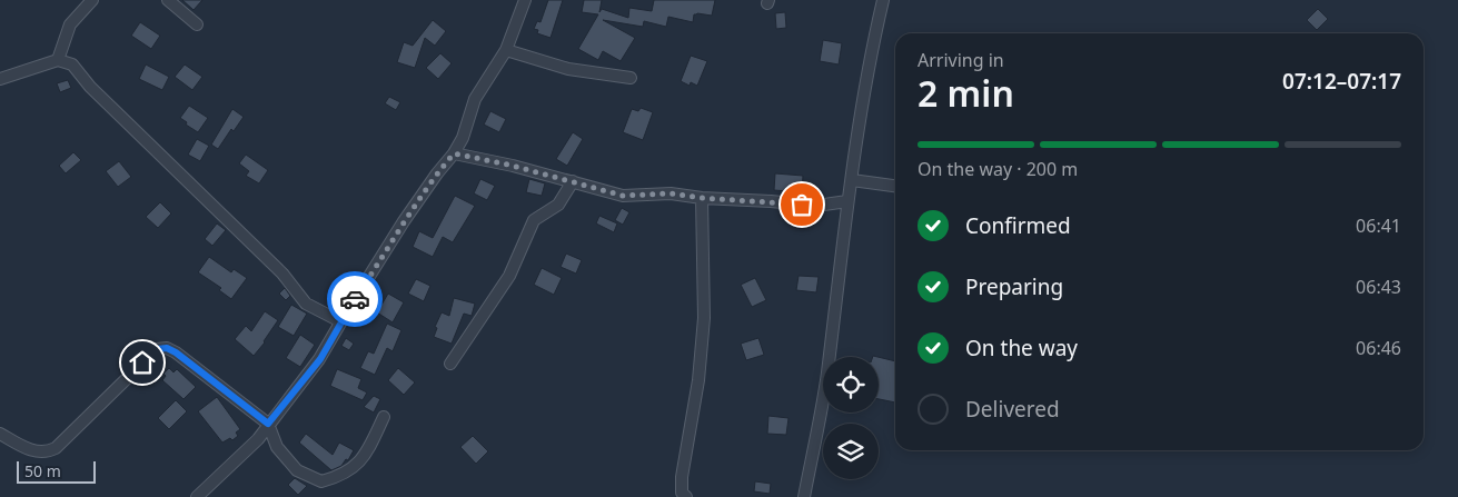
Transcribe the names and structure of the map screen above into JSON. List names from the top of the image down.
{
  "scale_bar": "50 m",
  "page": {
    "heading": ["2 min", "Arriving in", "07:12–07:17"],
    "bar": "On the way · 200 m",
    "list": [
      ["Confirmed", "06:41"],
      ["Preparing", "06:43"],
      ["On the way", "06:46"],
      "Delivered"
    ],
    "scale": "50 m"
  }
}
